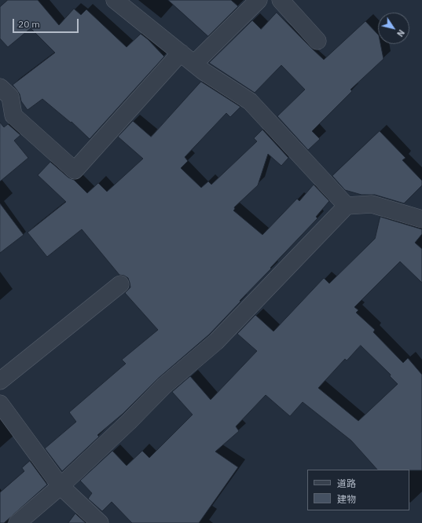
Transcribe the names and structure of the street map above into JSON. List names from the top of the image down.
{
  "legend": ["道路", "建物"],
  "scale_bar": "20 m",
  "north": "bottom right"
}
